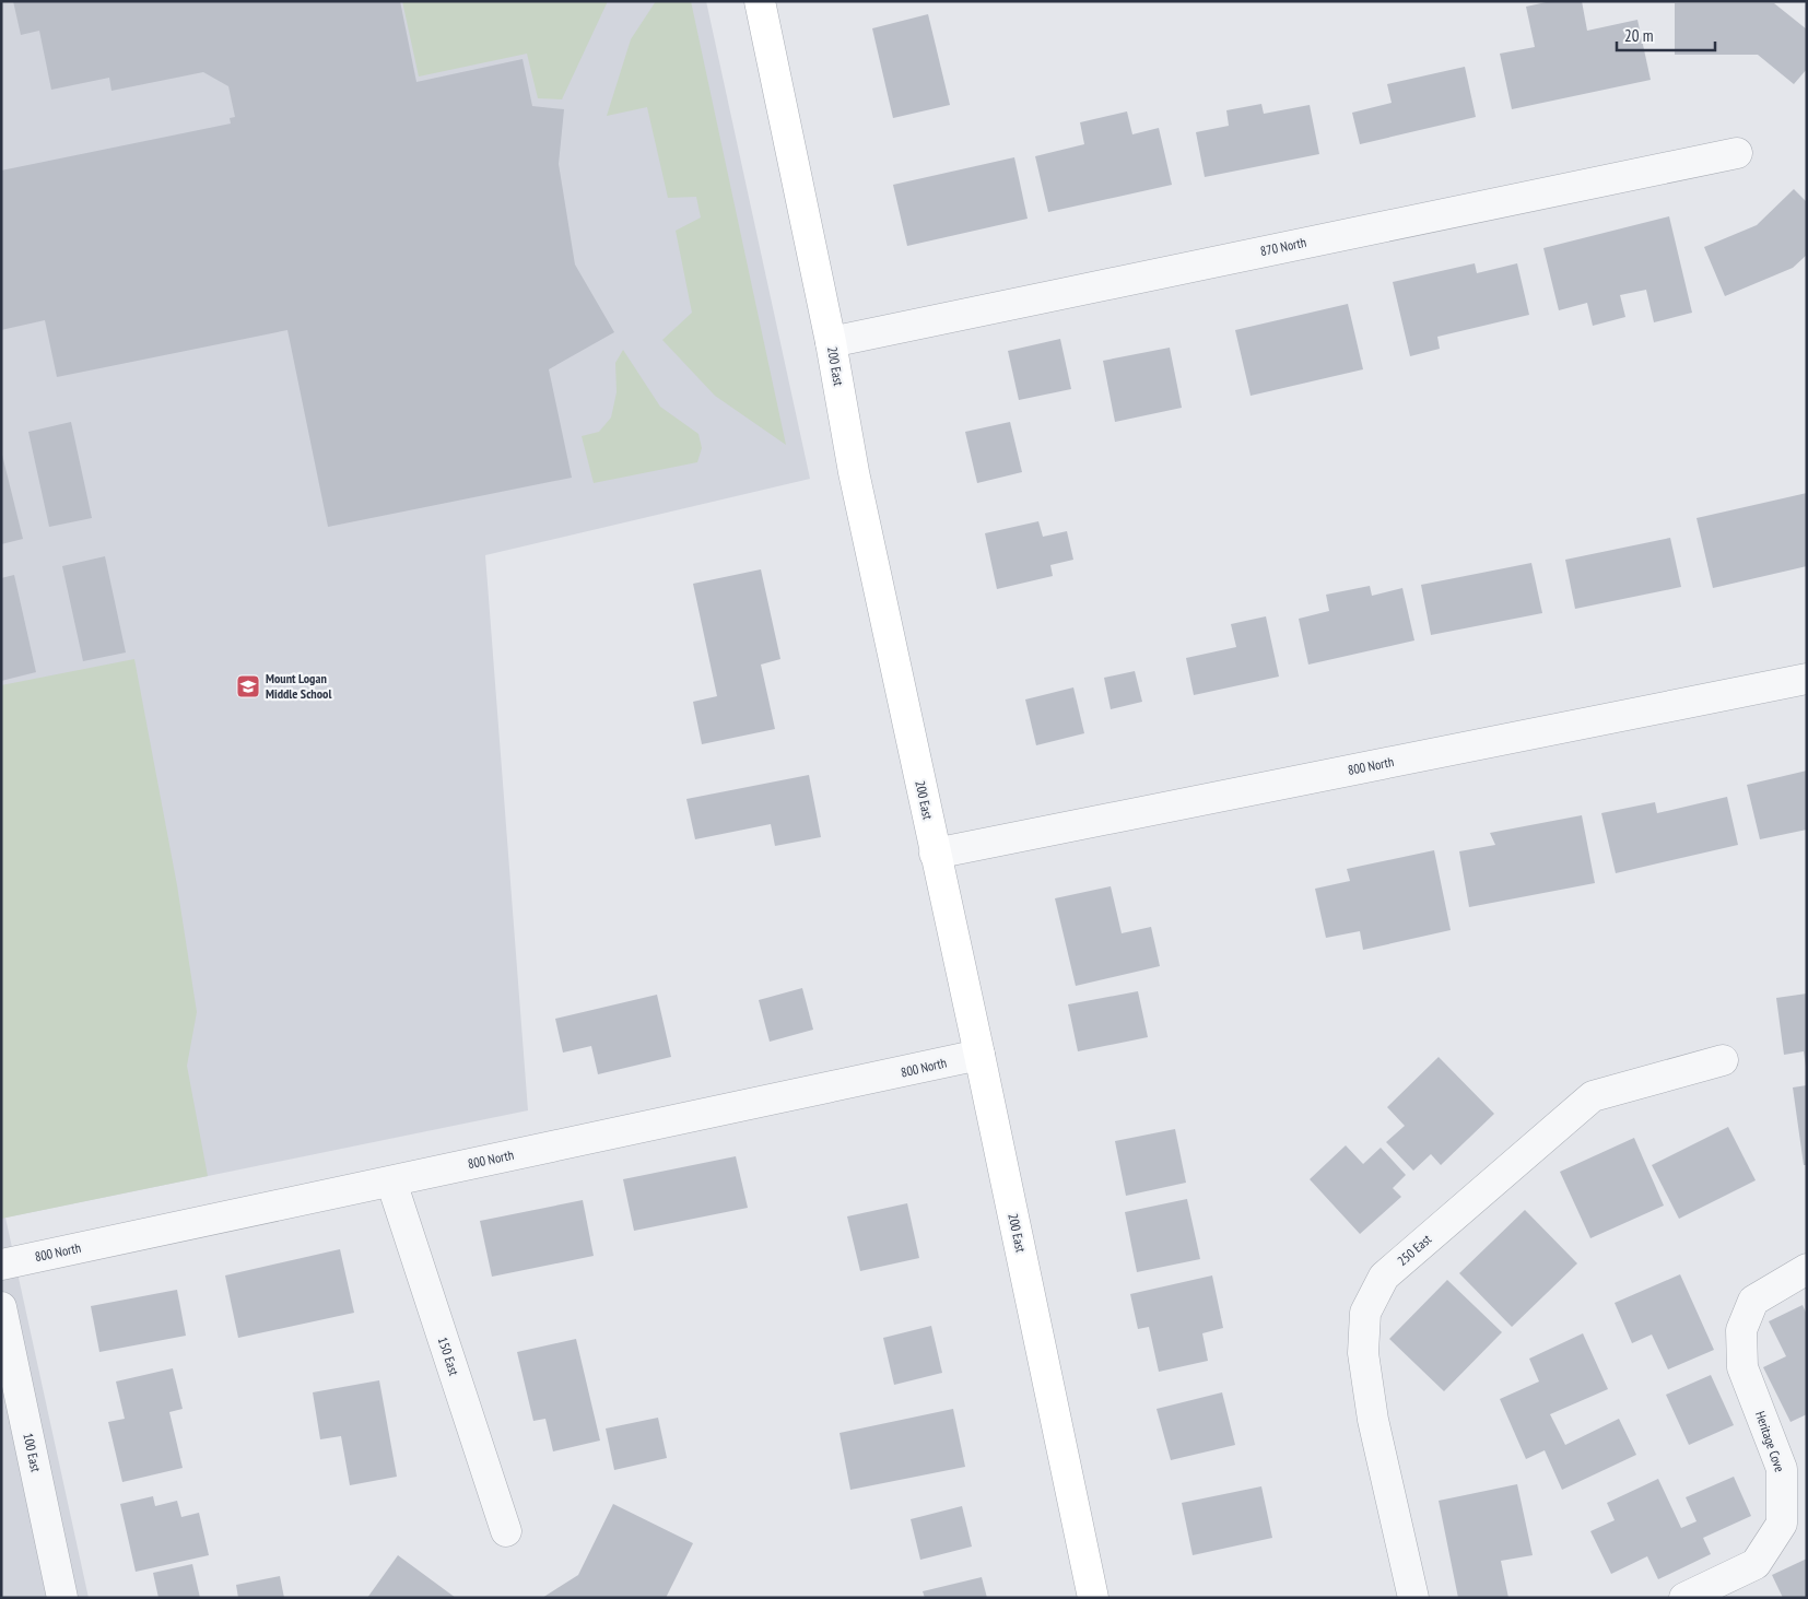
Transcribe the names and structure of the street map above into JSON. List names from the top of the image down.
{
  "streets": {
    "main road": ["200 East"],
    "street": [
      "870 North",
      "800 North",
      "250 East",
      "150 East",
      "Heritage Cove",
      "100 East"
    ]
  },
  "crossings": [
    ["870 North", "200 East"],
    ["200 East", "800 North"],
    ["800 North", "150 East"]
  ],
  "places": {
    "school or university": ["Mount Logan Middle School"]
  },
  "scale_bar": "20 m"
}
